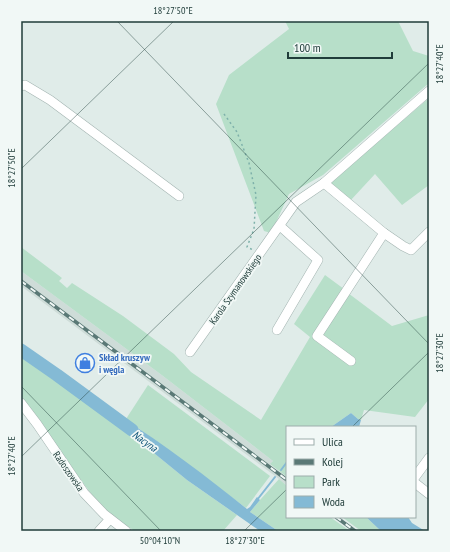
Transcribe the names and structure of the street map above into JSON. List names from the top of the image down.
{
  "streets": {
    "street": ["Karola Szymanowskiego", "Radoszowska"]
  },
  "water": ["Nacyna"],
  "places": {
    "shop": ["Skład kruszyw i węgla"]
  },
  "legend": [
    "Ulica",
    "Kolej",
    "Park",
    "Woda"
  ],
  "scale_bar": "100 m",
  "coordinates": [
    "18°27'50\"E",
    "18°27'40\"E",
    "18°27'30\"E",
    "50°04'10\"N"
  ]
}
